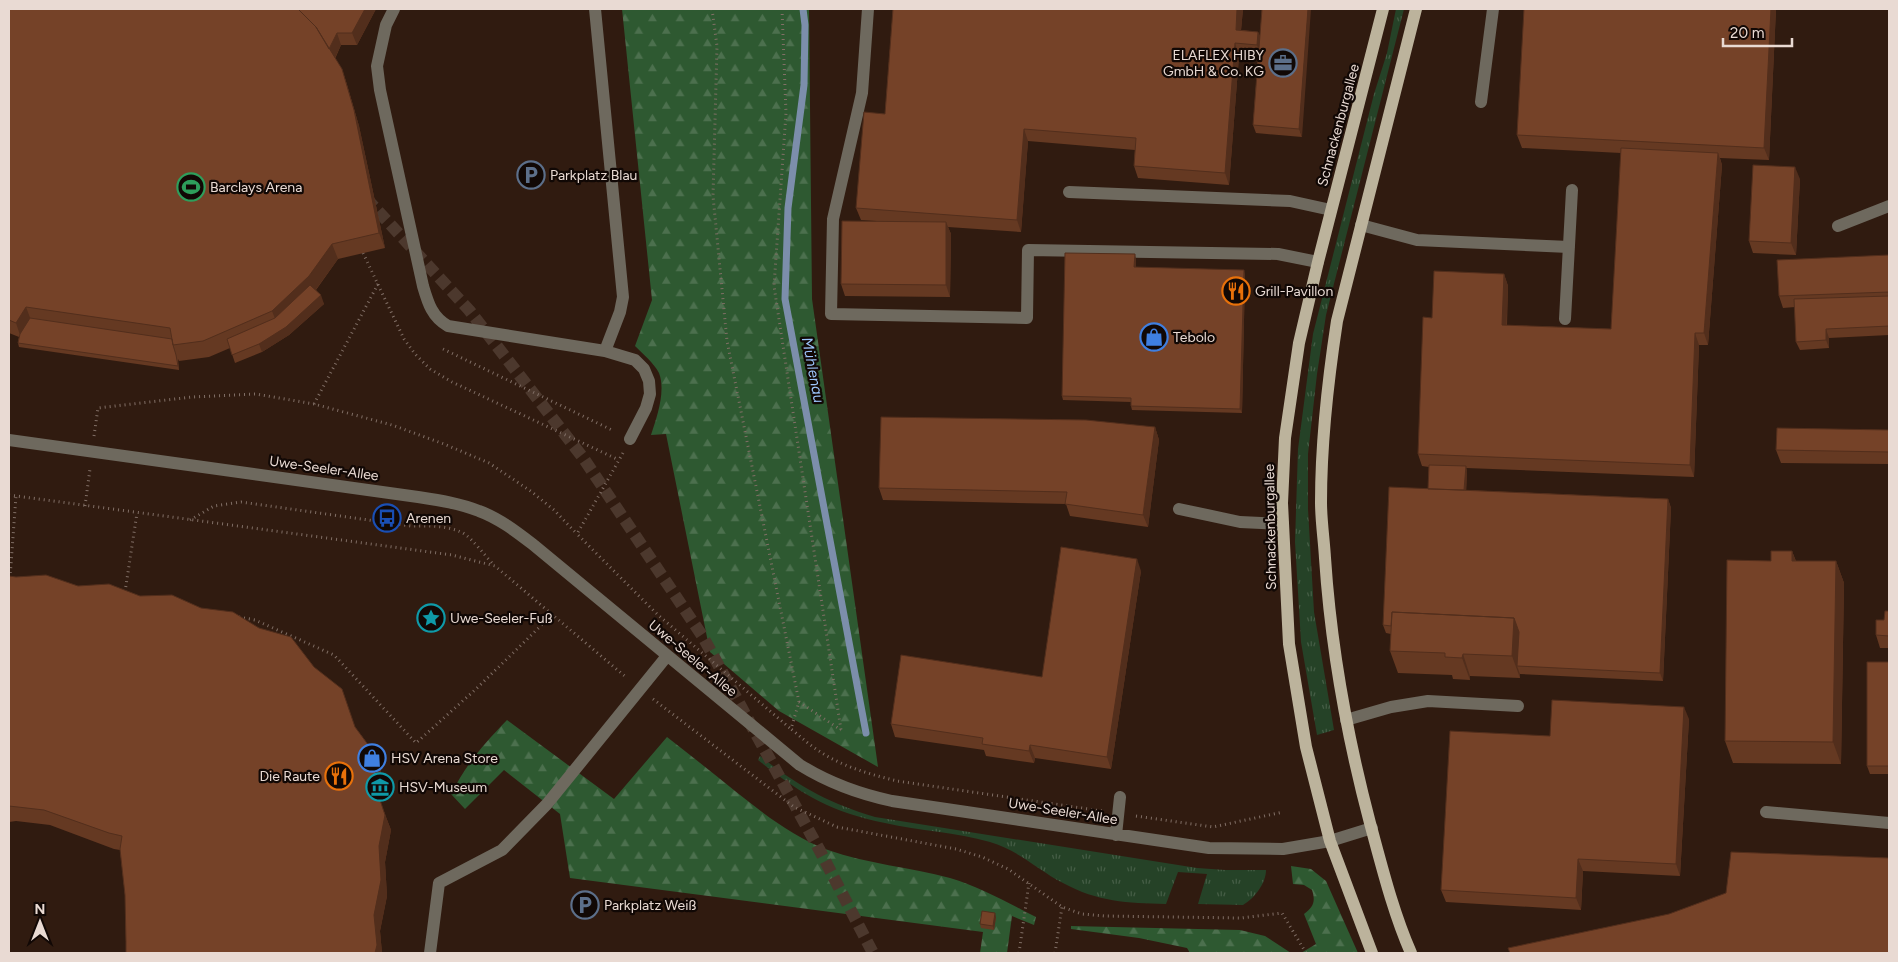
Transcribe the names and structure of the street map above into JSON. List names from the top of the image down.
{
  "streets": {
    "main road": ["Schnackenburgallee"],
    "street": ["Uwe-Seeler-Allee"]
  },
  "crossings": [
    ["Schnackenburgallee", "Uwe-Seeler-Allee"]
  ],
  "water": ["Mühlenau"],
  "places": {
    "office": ["ELAFLEX HIBY GmbH & Co. KG"],
    "parking": ["Parkplatz Blau", "Parkplatz Weiß"],
    "sports": ["Barclays Arena"],
    "restaurant": ["Grill-Pavillon", "Die Raute"],
    "shop": ["Tebolo", "HSV Arena Store"],
    "bus stop": ["Arenen"],
    "place": ["Uwe-Seeler-Fuß"],
    "museum": ["HSV-Museum"]
  },
  "scale_bar": "20 m",
  "north": "top"
}
